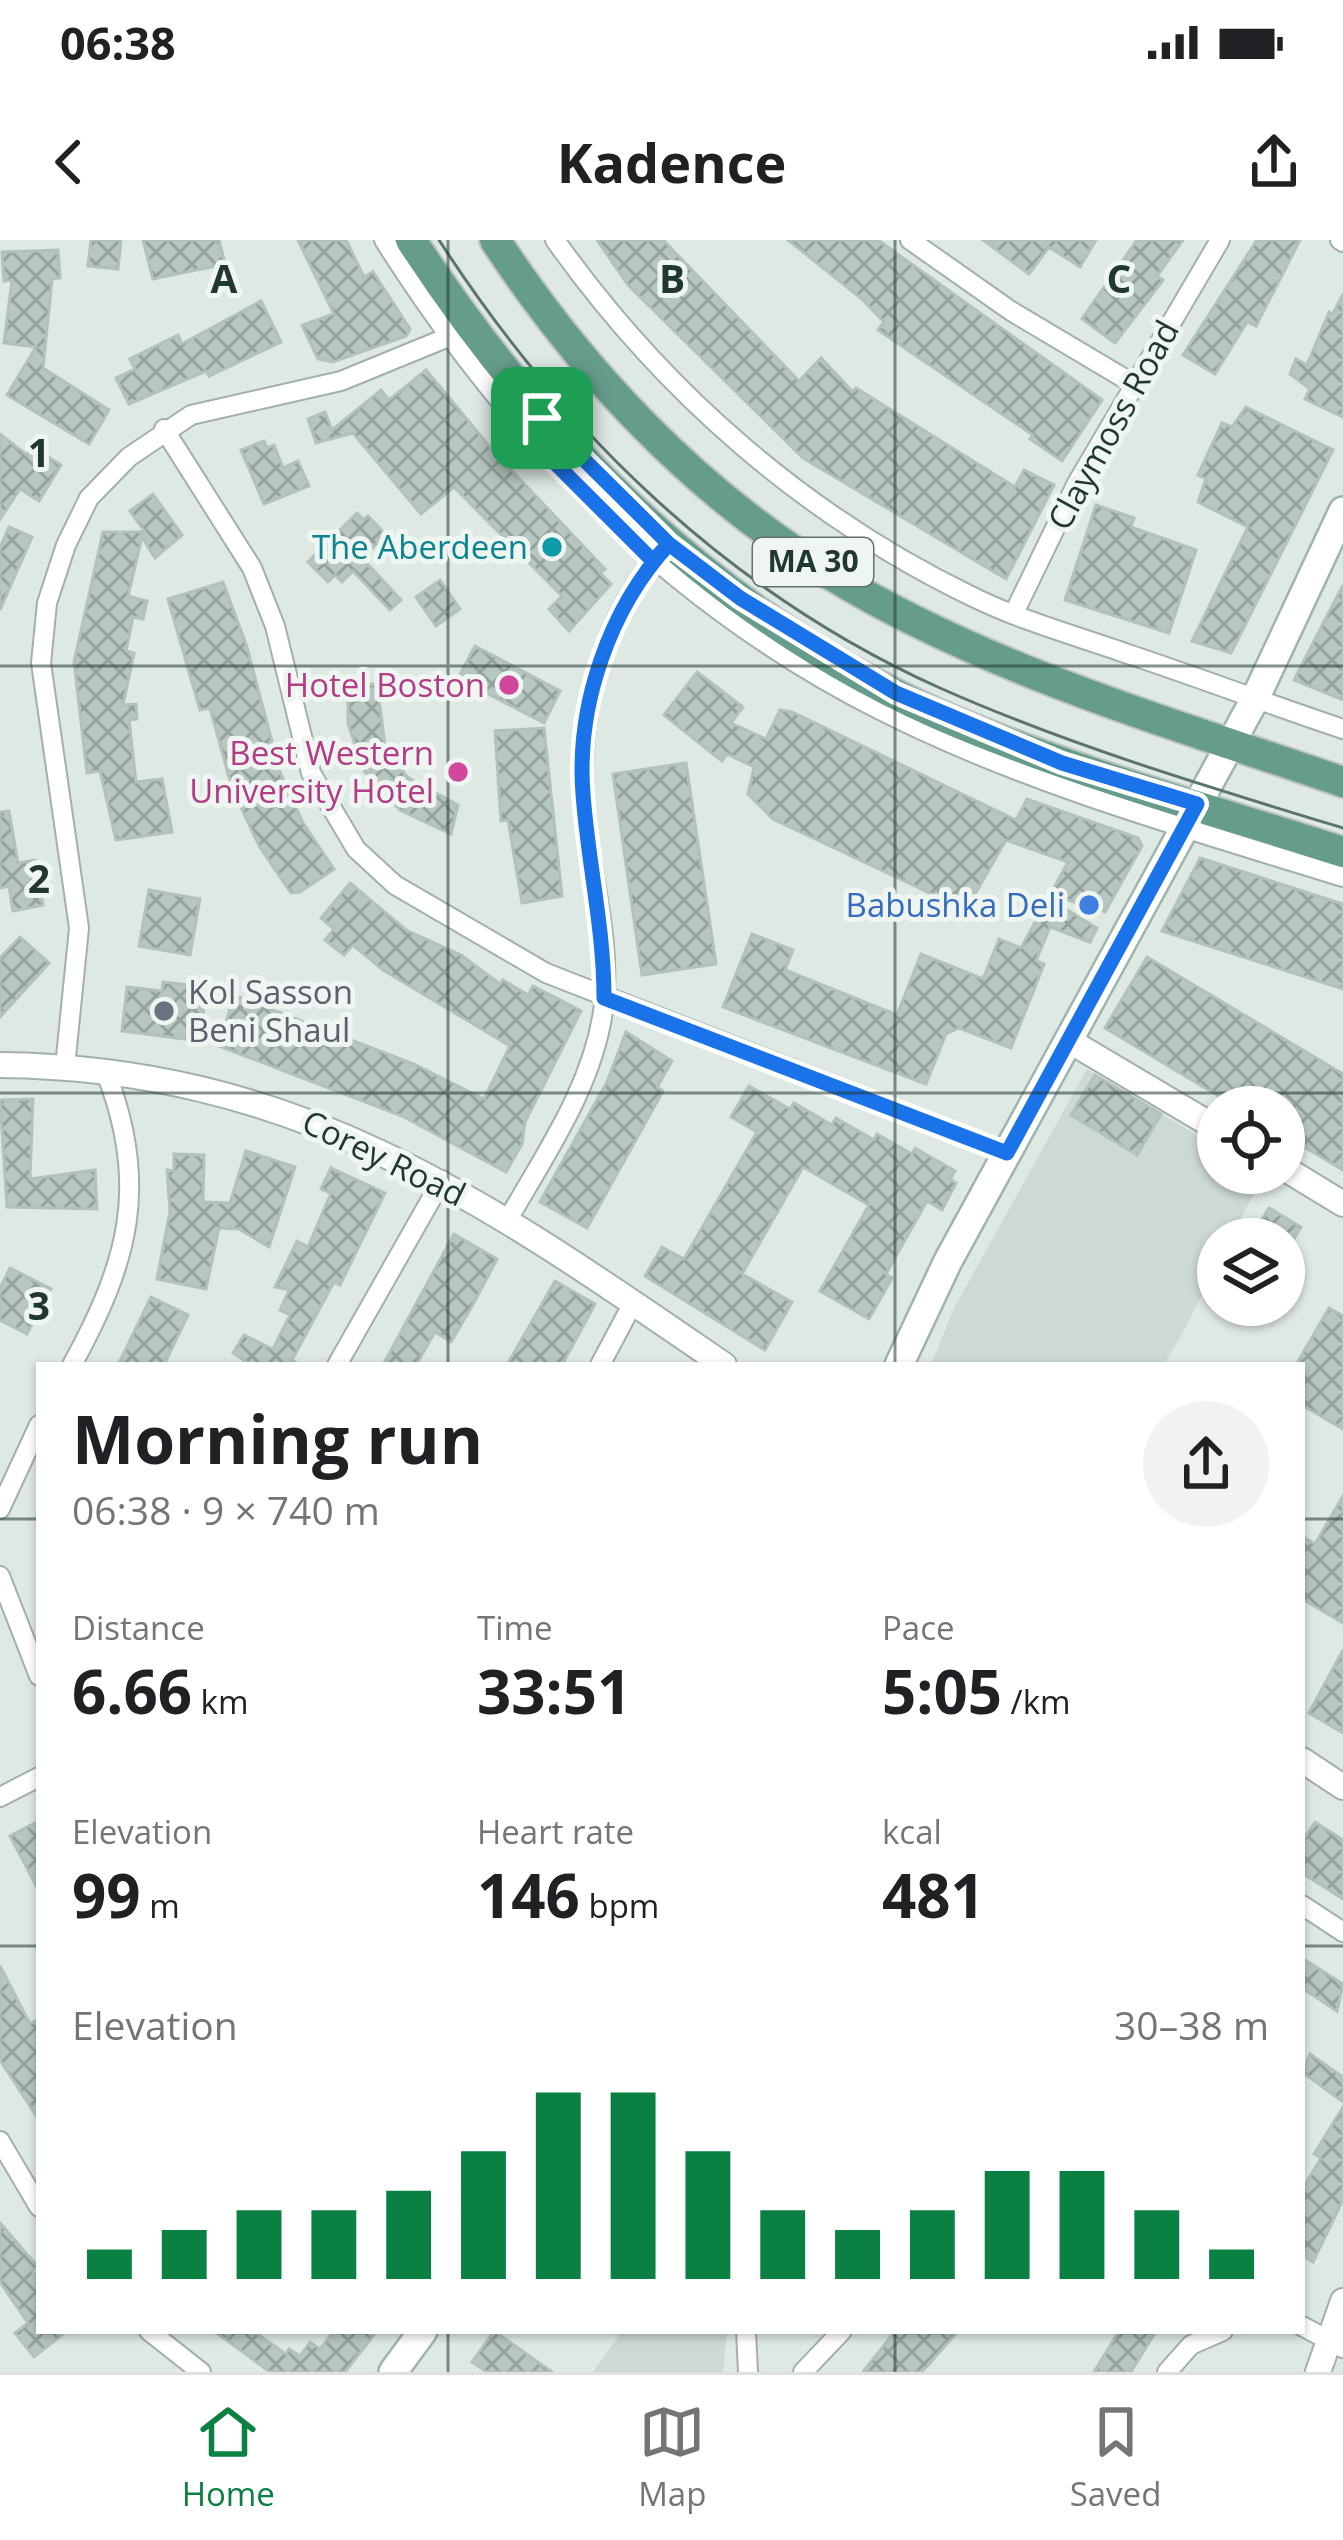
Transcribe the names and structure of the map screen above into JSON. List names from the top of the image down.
{
  "streets": {
    "main road": ["MA 30"],
    "street": ["Claymoss Road", "Corey Road"]
  },
  "places": [
    "The Aberdeen",
    "Hotel Boston",
    "Best Western University Hotel",
    "Babushka Deli",
    "Kol Sasson Beni Shaul"
  ],
  "page": {
    "status": "06:38",
    "header": "Kadence",
    "heading": ["Morning run", "06:38 · 9 × 740 m"],
    "stats": [
      ["Distance", "6.66 km"],
      ["Time", "33:51"],
      ["Pace", "5:05 /km"],
      ["Elevation", "99 m"],
      ["Heart rate", "146 bpm"],
      ["kcal", "481"]
    ],
    "chart": ["Elevation", "30–38 m"],
    "tabs": ["Home", "Map", "Saved"]
  },
  "grid": {
    "columns": ["A", "B", "C"],
    "rows": ["1", "2", "3"]
  }
}
